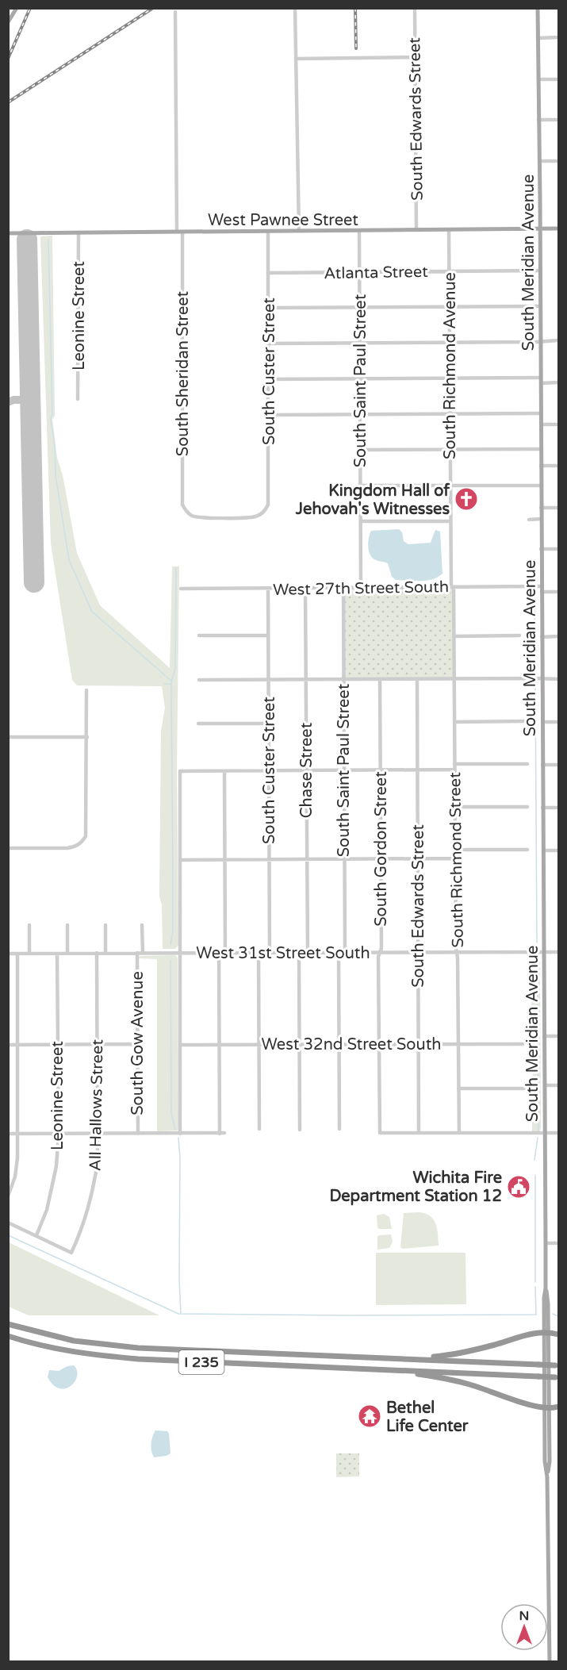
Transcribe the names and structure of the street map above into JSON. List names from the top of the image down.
{
  "streets": {
    "highway": ["I 235"],
    "main road": ["West Pawnee Street", "South Meridian Avenue"],
    "street": [
      "South Edwards Street",
      "Atlanta Street",
      "Leonine Street",
      "South Richmond Avenue",
      "South Custer Street",
      "South Sheridan Street",
      "South Saint Paul Street",
      "West 27th Street South",
      "Chase Street",
      "South Gordon Street",
      "South Richmond Street",
      "West 31st Street South",
      "South Gow Avenue",
      "West 32nd Street South",
      "All Hallows Street"
    ]
  },
  "crossings": [
    ["South Edwards Street", "West Pawnee Street"],
    ["South Edwards Street", "South Gordon Street"],
    ["South Edwards Street", "West 31st Street South"],
    ["South Edwards Street", "West 32nd Street South"],
    ["West Pawnee Street", "South Meridian Avenue"],
    ["West Pawnee Street", "Leonine Street"],
    ["West Pawnee Street", "South Richmond Avenue"],
    ["West Pawnee Street", "South Custer Street"],
    ["West Pawnee Street", "South Sheridan Street"],
    ["West Pawnee Street", "South Saint Paul Street"],
    ["South Meridian Avenue", "Atlanta Street"],
    ["South Meridian Avenue", "West 27th Street South"],
    ["South Meridian Avenue", "West 31st Street South"],
    ["Atlanta Street", "South Richmond Avenue"],
    ["Atlanta Street", "South Custer Street"],
    ["Atlanta Street", "South Saint Paul Street"],
    ["Leonine Street", "West 31st Street South"],
    ["Leonine Street", "All Hallows Street"],
    ["South Richmond Avenue", "West 27th Street South"],
    ["South Richmond Avenue", "South Richmond Street"],
    ["South Custer Street", "South Sheridan Street"],
    ["South Custer Street", "West 27th Street South"],
    ["South Custer Street", "West 31st Street South"],
    ["South Saint Paul Street", "West 27th Street South"],
    ["South Saint Paul Street", "West 31st Street South"],
    ["West 27th Street South", "Chase Street"],
    ["West 27th Street South", "South Richmond Street"],
    ["Chase Street", "West 31st Street South"],
    ["South Gordon Street", "West 31st Street South"],
    ["South Gordon Street", "West 32nd Street South"],
    ["South Richmond Street", "West 31st Street South"],
    ["South Richmond Street", "West 32nd Street South"],
    ["West 31st Street South", "South Gow Avenue"],
    ["West 31st Street South", "All Hallows Street"]
  ],
  "places": {
    "church": ["Kingdom Hall of Jehovah's Witnesses"],
    "public building": ["Wichita Fire Department Station 12"],
    "temple": ["Bethel Life Center"]
  },
  "north": "top"
}
